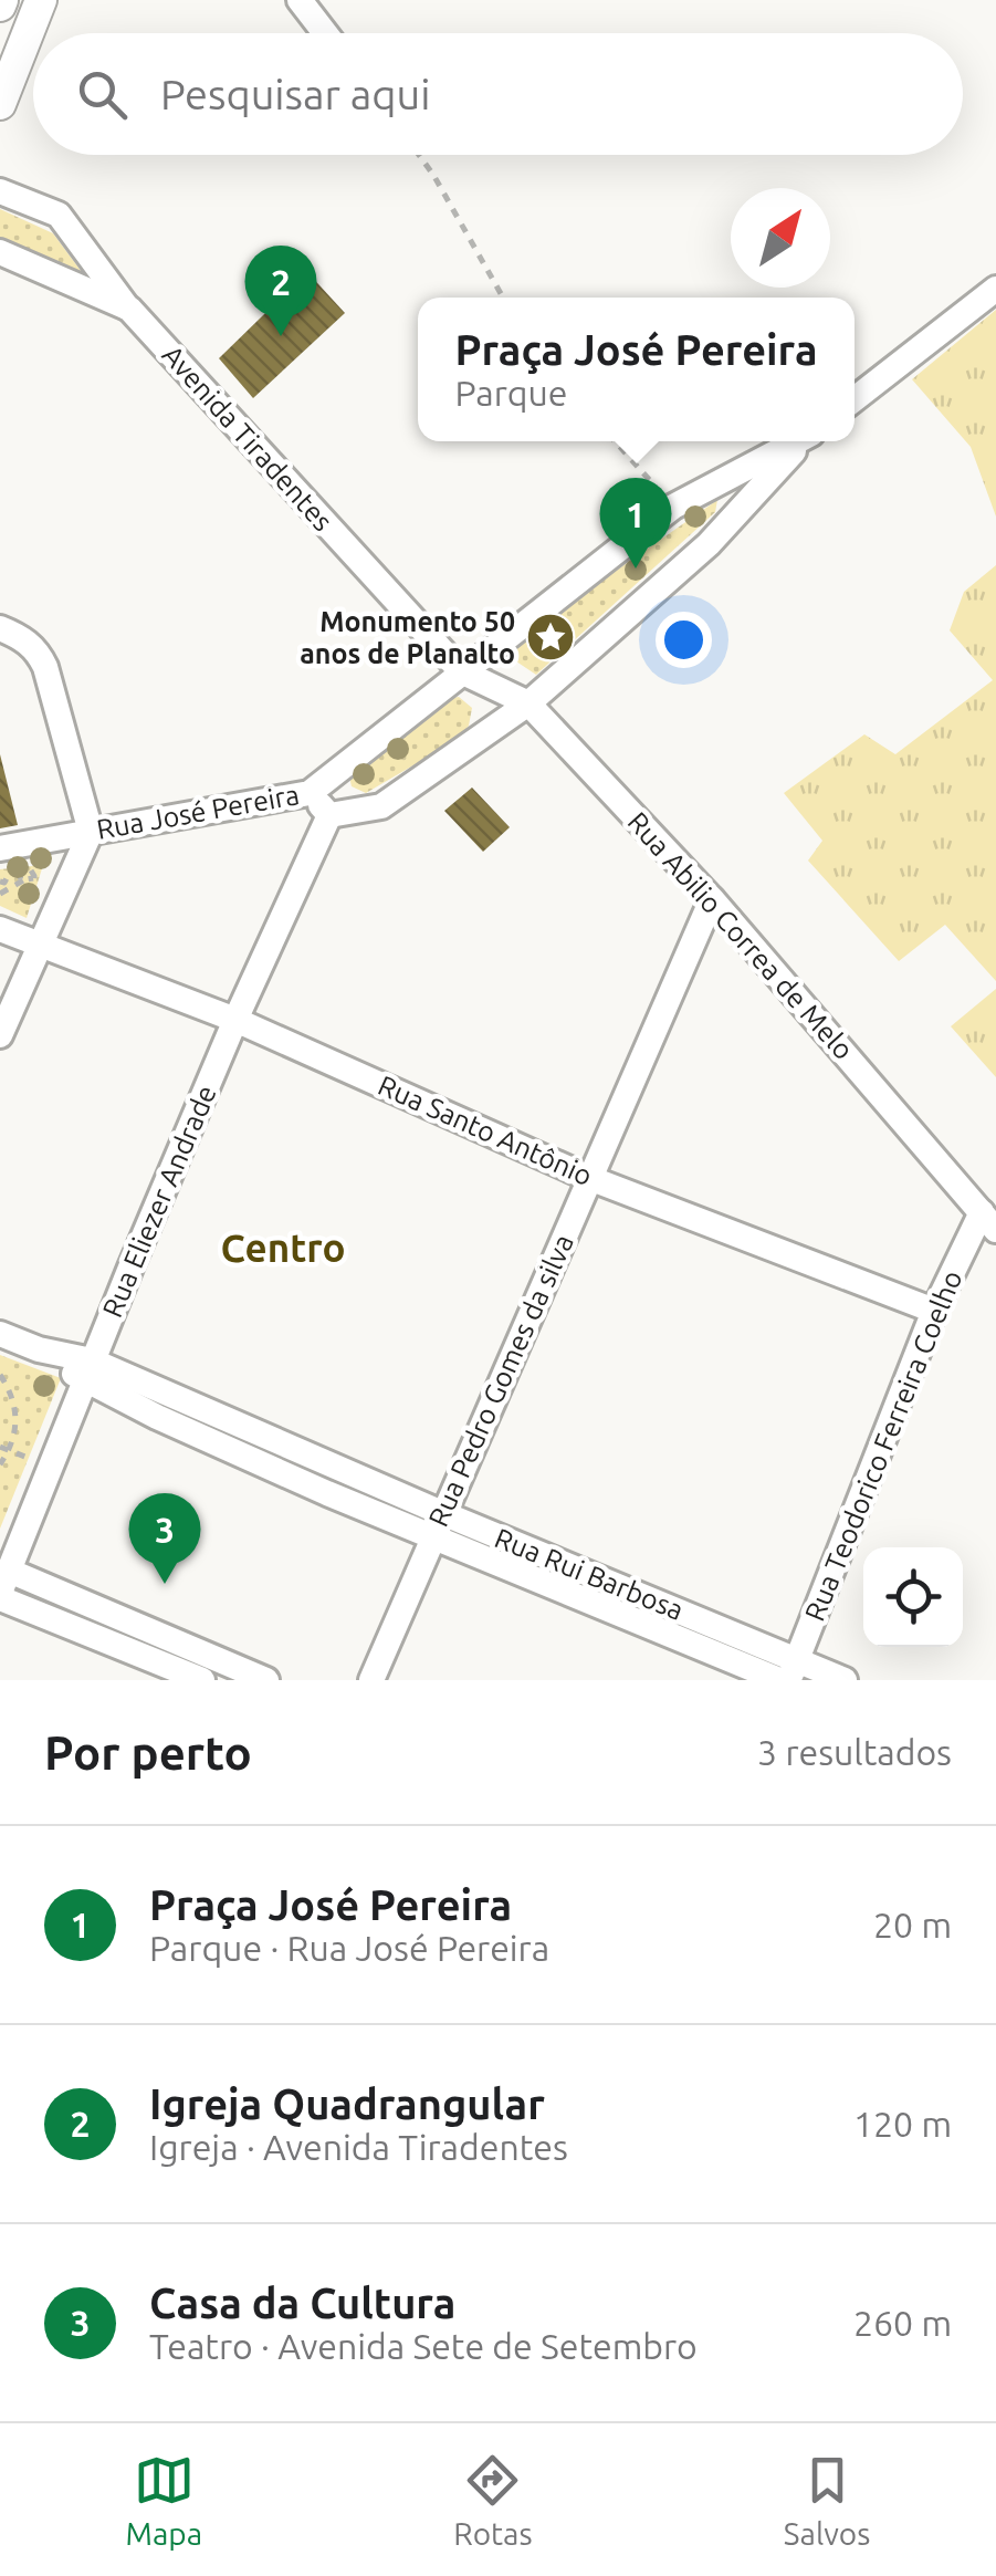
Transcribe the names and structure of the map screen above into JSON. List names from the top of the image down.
{
  "streets": {
    "street": [
      "Avenida Tiradentes",
      "Rua José Pereira",
      "Rua Abilio Correa de Melo",
      "Rua Santo Antônio",
      "Rua Eliezer Andrade",
      "Rua Pedro Gomes da silva",
      "Rua Teodorico Ferreira Coelho",
      "Rua Rui Barbosa"
    ]
  },
  "crossings": [
    ["Avenida Tiradentes", "Rua José Pereira"],
    ["Avenida Tiradentes", "Rua Abilio Correa de Melo"],
    ["Rua José Pereira", "Rua Abilio Correa de Melo"],
    ["Rua Abilio Correa de Melo", "Rua Pedro Gomes da silva"],
    ["Rua Abilio Correa de Melo", "Rua Teodorico Ferreira Coelho"],
    ["Rua Santo Antônio", "Rua Eliezer Andrade"],
    ["Rua Santo Antônio", "Rua Pedro Gomes da silva"],
    ["Rua Santo Antônio", "Rua Teodorico Ferreira Coelho"],
    ["Rua Eliezer Andrade", "Rua Rui Barbosa"],
    ["Rua Pedro Gomes da silva", "Rua Rui Barbosa"],
    ["Rua Teodorico Ferreira Coelho", "Rua Rui Barbosa"]
  ],
  "districts": ["Centro"],
  "places": {
    "place": ["Monumento 50 anos de Planalto"]
  },
  "north": "top right",
  "page": {
    "search": "Pesquisar aqui",
    "pins": ["2", "1", "3"],
    "popup": ["Praça José Pereira", "Parque"],
    "heading": ["Por perto", "3 resultados"],
    "list": [
      {
        "mark": "1",
        "name": "Praça José Pereira",
        "note": "Parque · Rua José Pereira",
        "value": "20 m"
      },
      {
        "mark": "2",
        "name": "Igreja Quadrangular",
        "note": "Igreja · Avenida Tiradentes",
        "value": "120 m"
      },
      {
        "mark": "3",
        "name": "Casa da Cultura",
        "note": "Teatro · Avenida Sete de Setembro",
        "value": "260 m"
      }
    ],
    "nav": ["Mapa", "Rotas", "Salvos"]
  }
}
